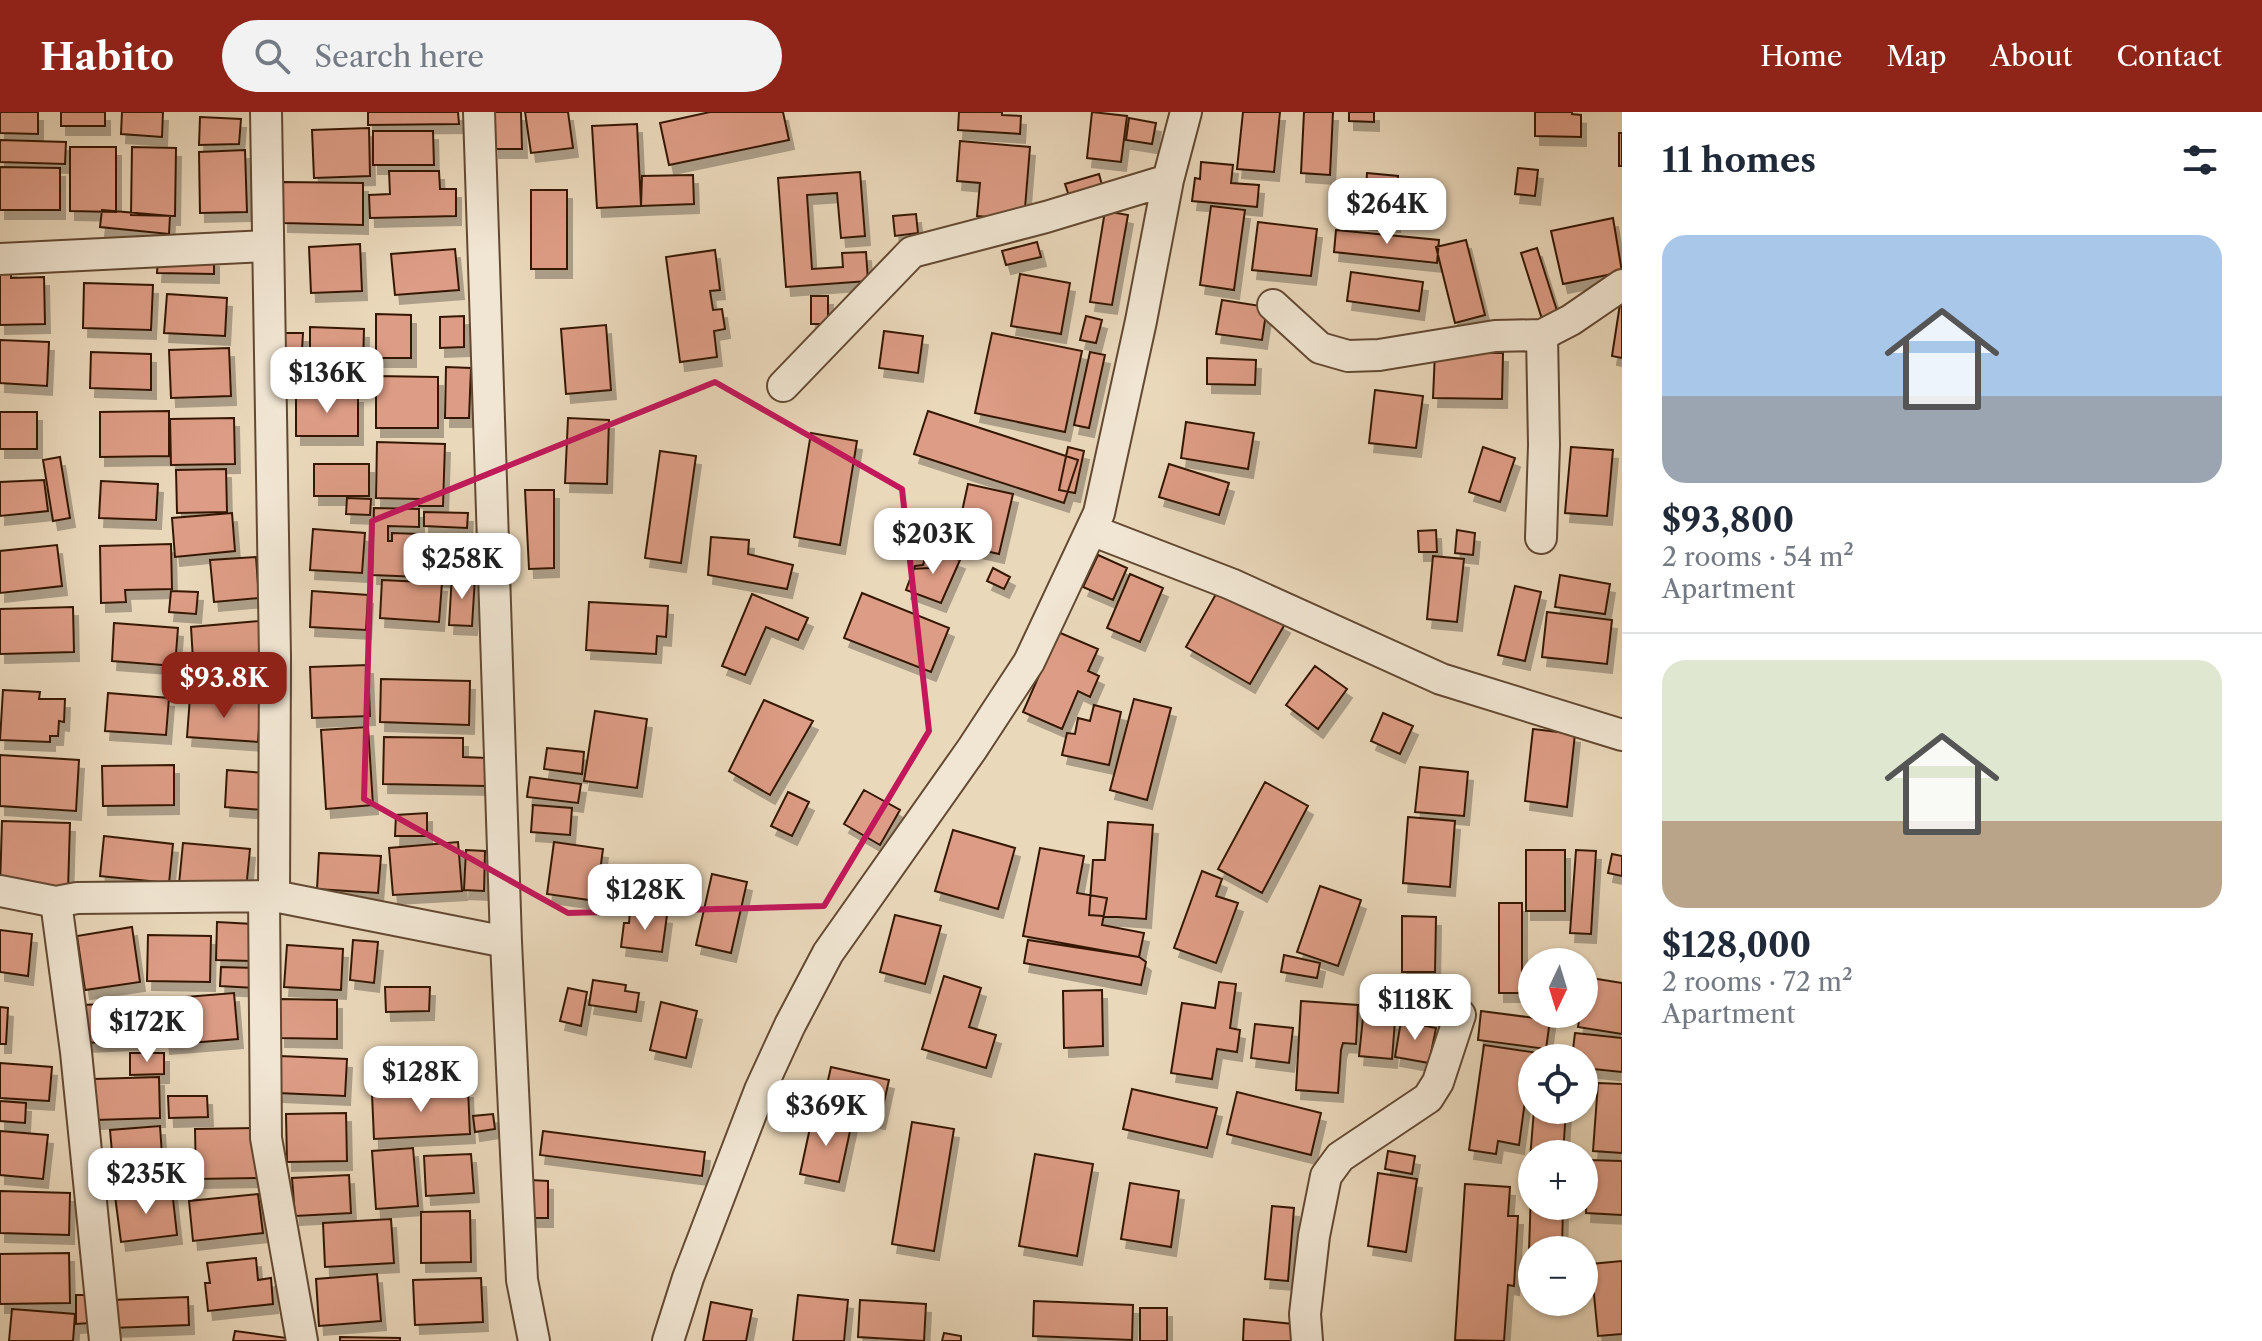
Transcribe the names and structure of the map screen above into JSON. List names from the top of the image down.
{
  "north": "bottom",
  "page": {
    "header": "Habito",
    "search": "Search here",
    "nav": [
      "Home",
      "Map",
      "About",
      "Contact"
    ],
    "heading": "11 homes",
    "price": [
      "$264K",
      "$136K",
      "$203K",
      "$258K",
      "$93.8K",
      "$128K",
      "$118K",
      "$172K",
      "$128K",
      "$369K",
      "$235K"
    ],
    "list": [
      {
        "name": "$93,800",
        "note": "2 rooms · 54 m² · Apartment"
      },
      {
        "name": "$128,000",
        "note": "2 rooms · 72 m² · Apartment"
      }
    ],
    "map_buttons": ["+", "−"]
  }
}
